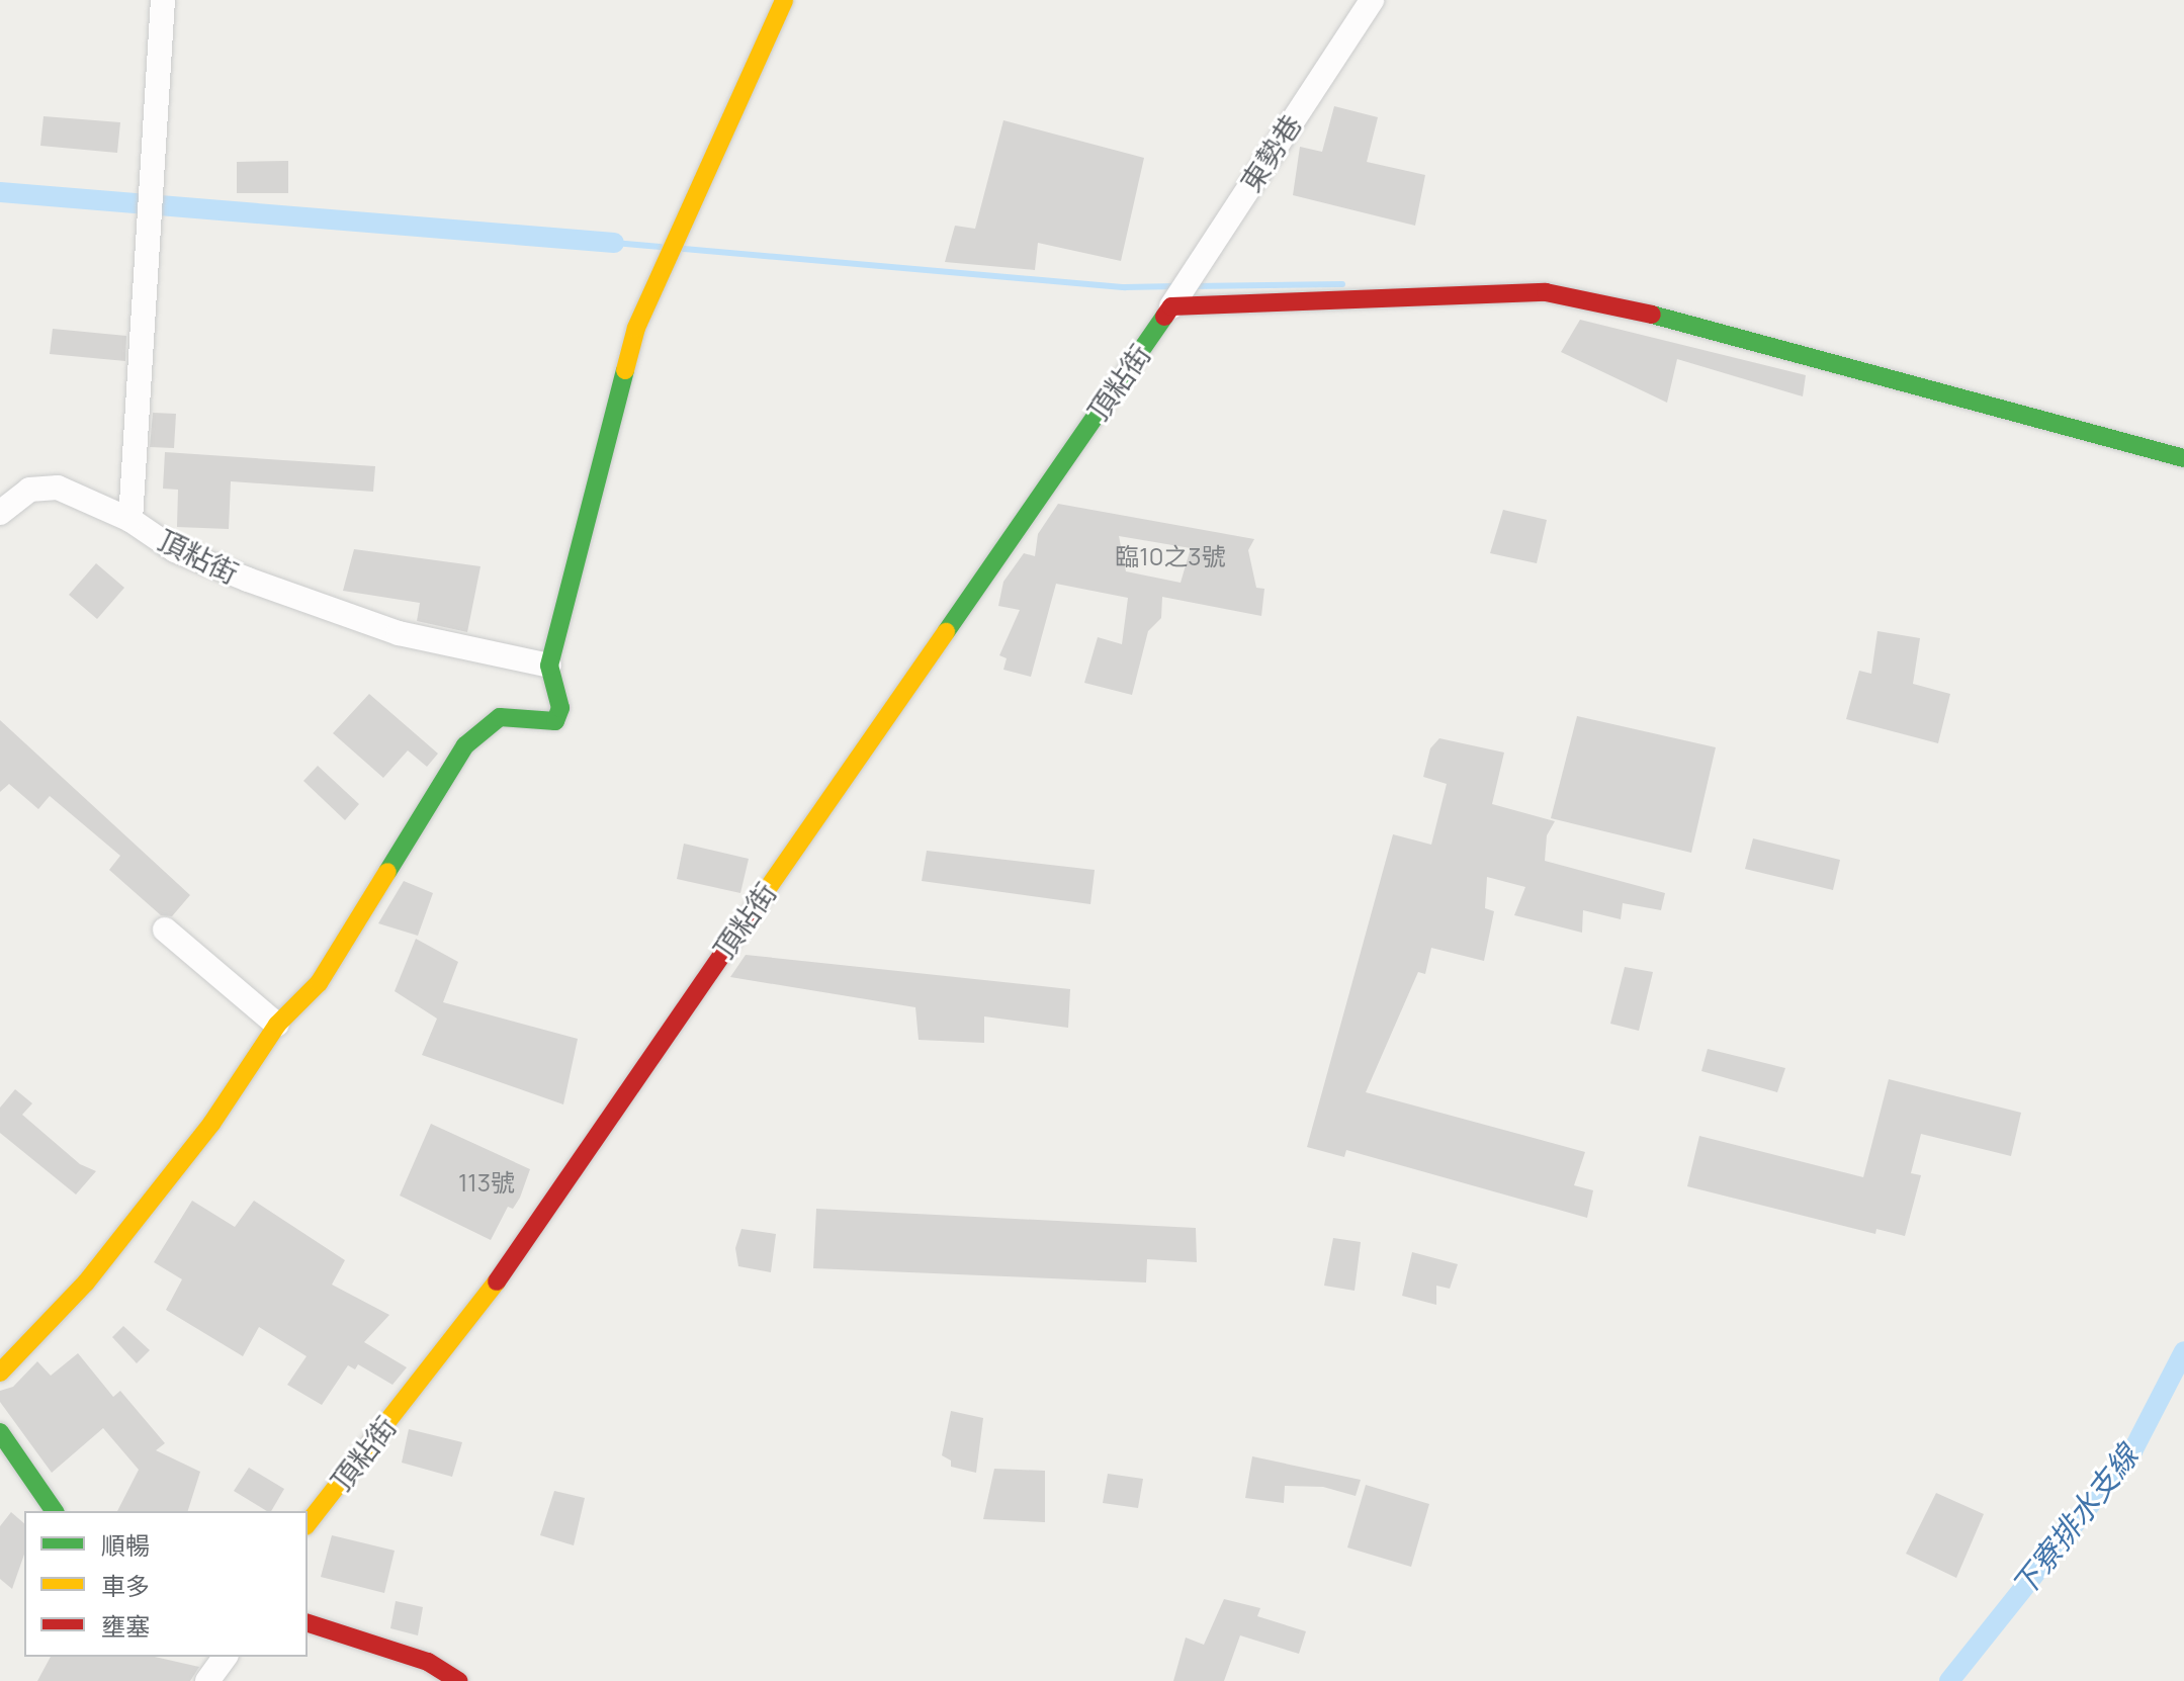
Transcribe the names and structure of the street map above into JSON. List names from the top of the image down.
{
  "streets": {
    "street": ["東勢巷", "頂粘街"]
  },
  "crossings": [
    ["東勢巷", "頂粘街"]
  ],
  "water": ["下寮排水支線"],
  "house_numbers": ["臨10之3號", "113號"],
  "legend": ["順暢", "車多", "壅塞"]
}
